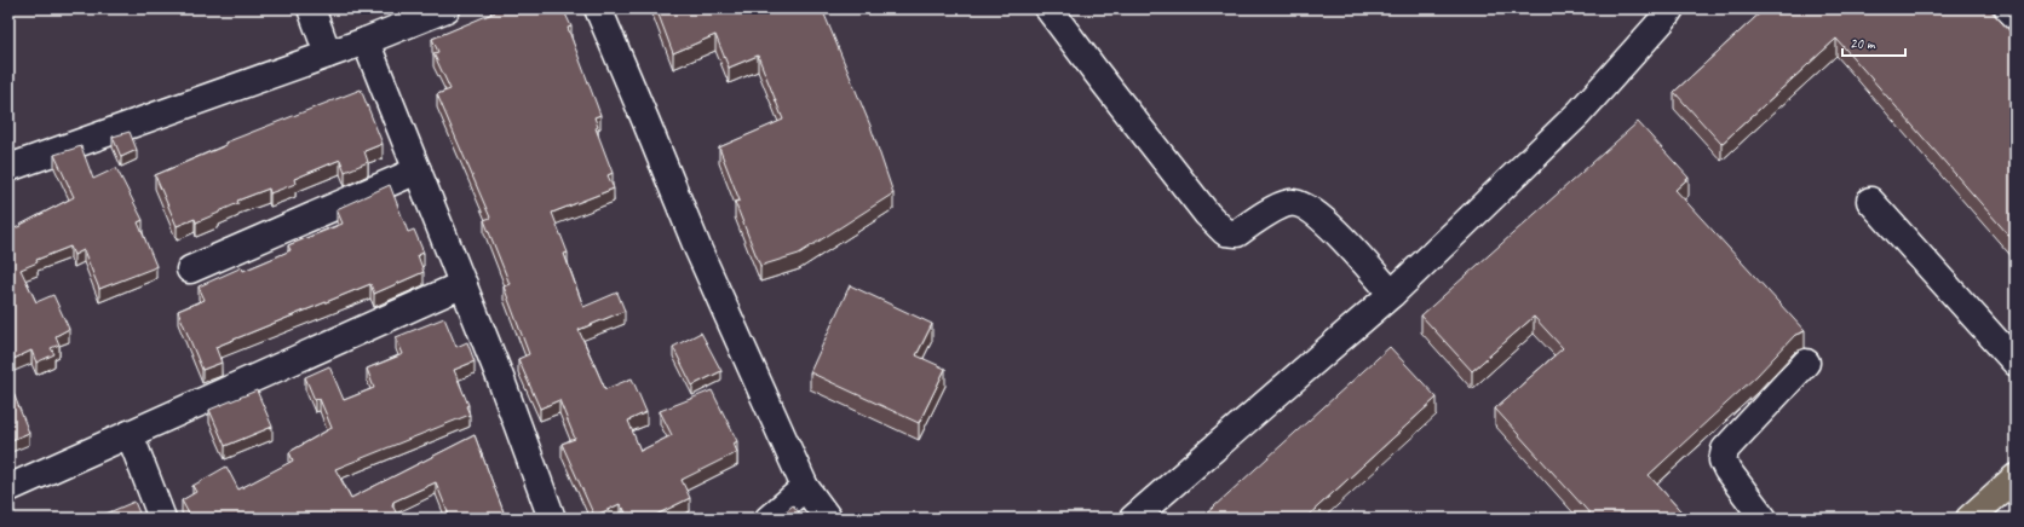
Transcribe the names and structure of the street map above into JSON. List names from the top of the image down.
{
  "scale_bar": "20 m"
}
